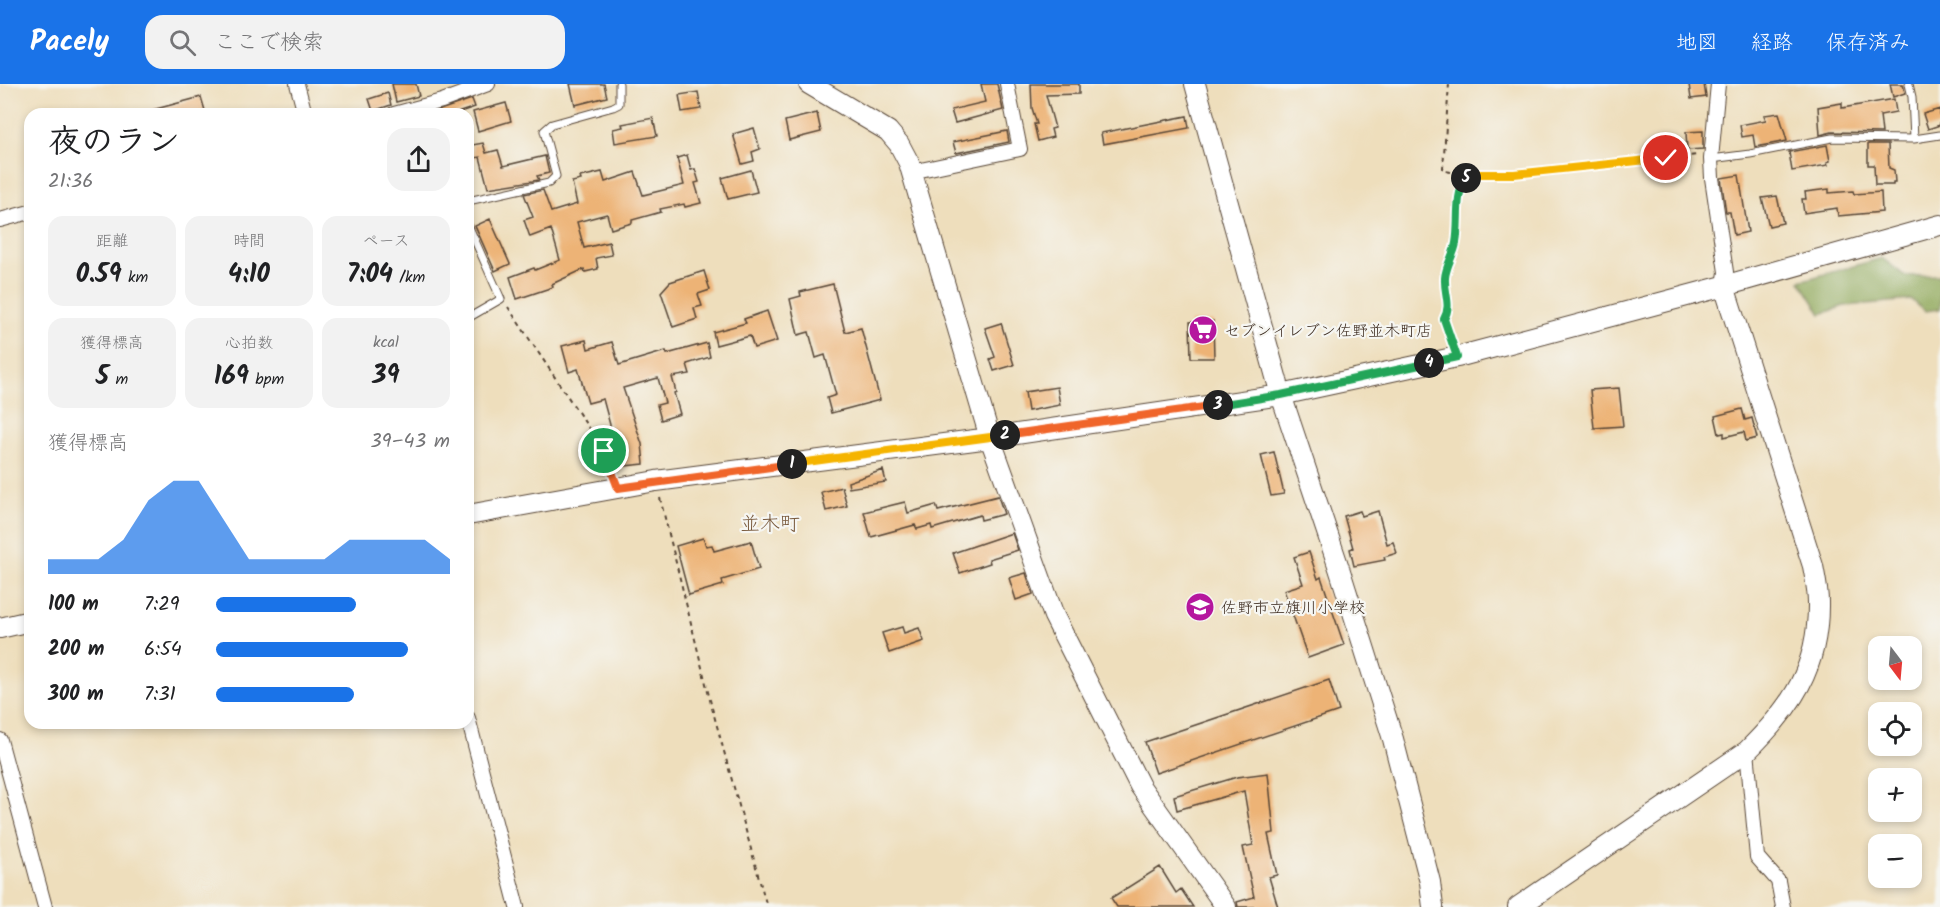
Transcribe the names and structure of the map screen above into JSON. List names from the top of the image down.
{
  "districts": ["並木町"],
  "places": {
    "supermarket": ["セブンイレブン佐野並木町店"],
    "school or university": ["佐野市立旗川小学校"]
  },
  "north": "bottom",
  "page": {
    "header": "Pacely",
    "search": "ここで検索",
    "nav": ["地図", "経路", "保存済み"],
    "heading": ["夜のラン", "21:36"],
    "pins": [
      "5",
      "4",
      "3",
      "2",
      "1"
    ],
    "stats": [
      ["距離", "0.59 km"],
      ["時間", "4:10"],
      ["ペース", "7:04 /km"],
      ["獲得標高", "5 m"],
      ["心拍数", "169 bpm"],
      ["kcal", "39"]
    ],
    "chart": ["獲得標高", "39–43 m"],
    "list": [
      {
        "name": "100 m",
        "note": "7:29"
      },
      {
        "name": "200 m",
        "note": "6:54"
      },
      {
        "name": "300 m",
        "note": "7:31"
      }
    ],
    "map_buttons": ["+", "−"]
  }
}
